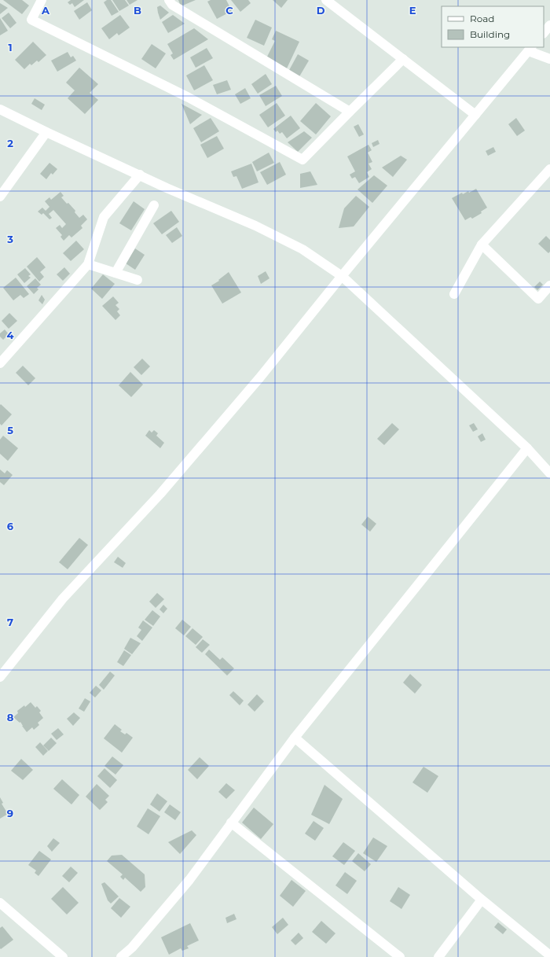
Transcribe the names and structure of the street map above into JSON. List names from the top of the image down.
{
  "legend": ["Road", "Building"],
  "grid": {
    "columns": [
      "A",
      "B",
      "C",
      "D",
      "E"
    ],
    "rows": [
      "1",
      "2",
      "3",
      "4",
      "5",
      "6",
      "7",
      "8",
      "9"
    ]
  }
}
